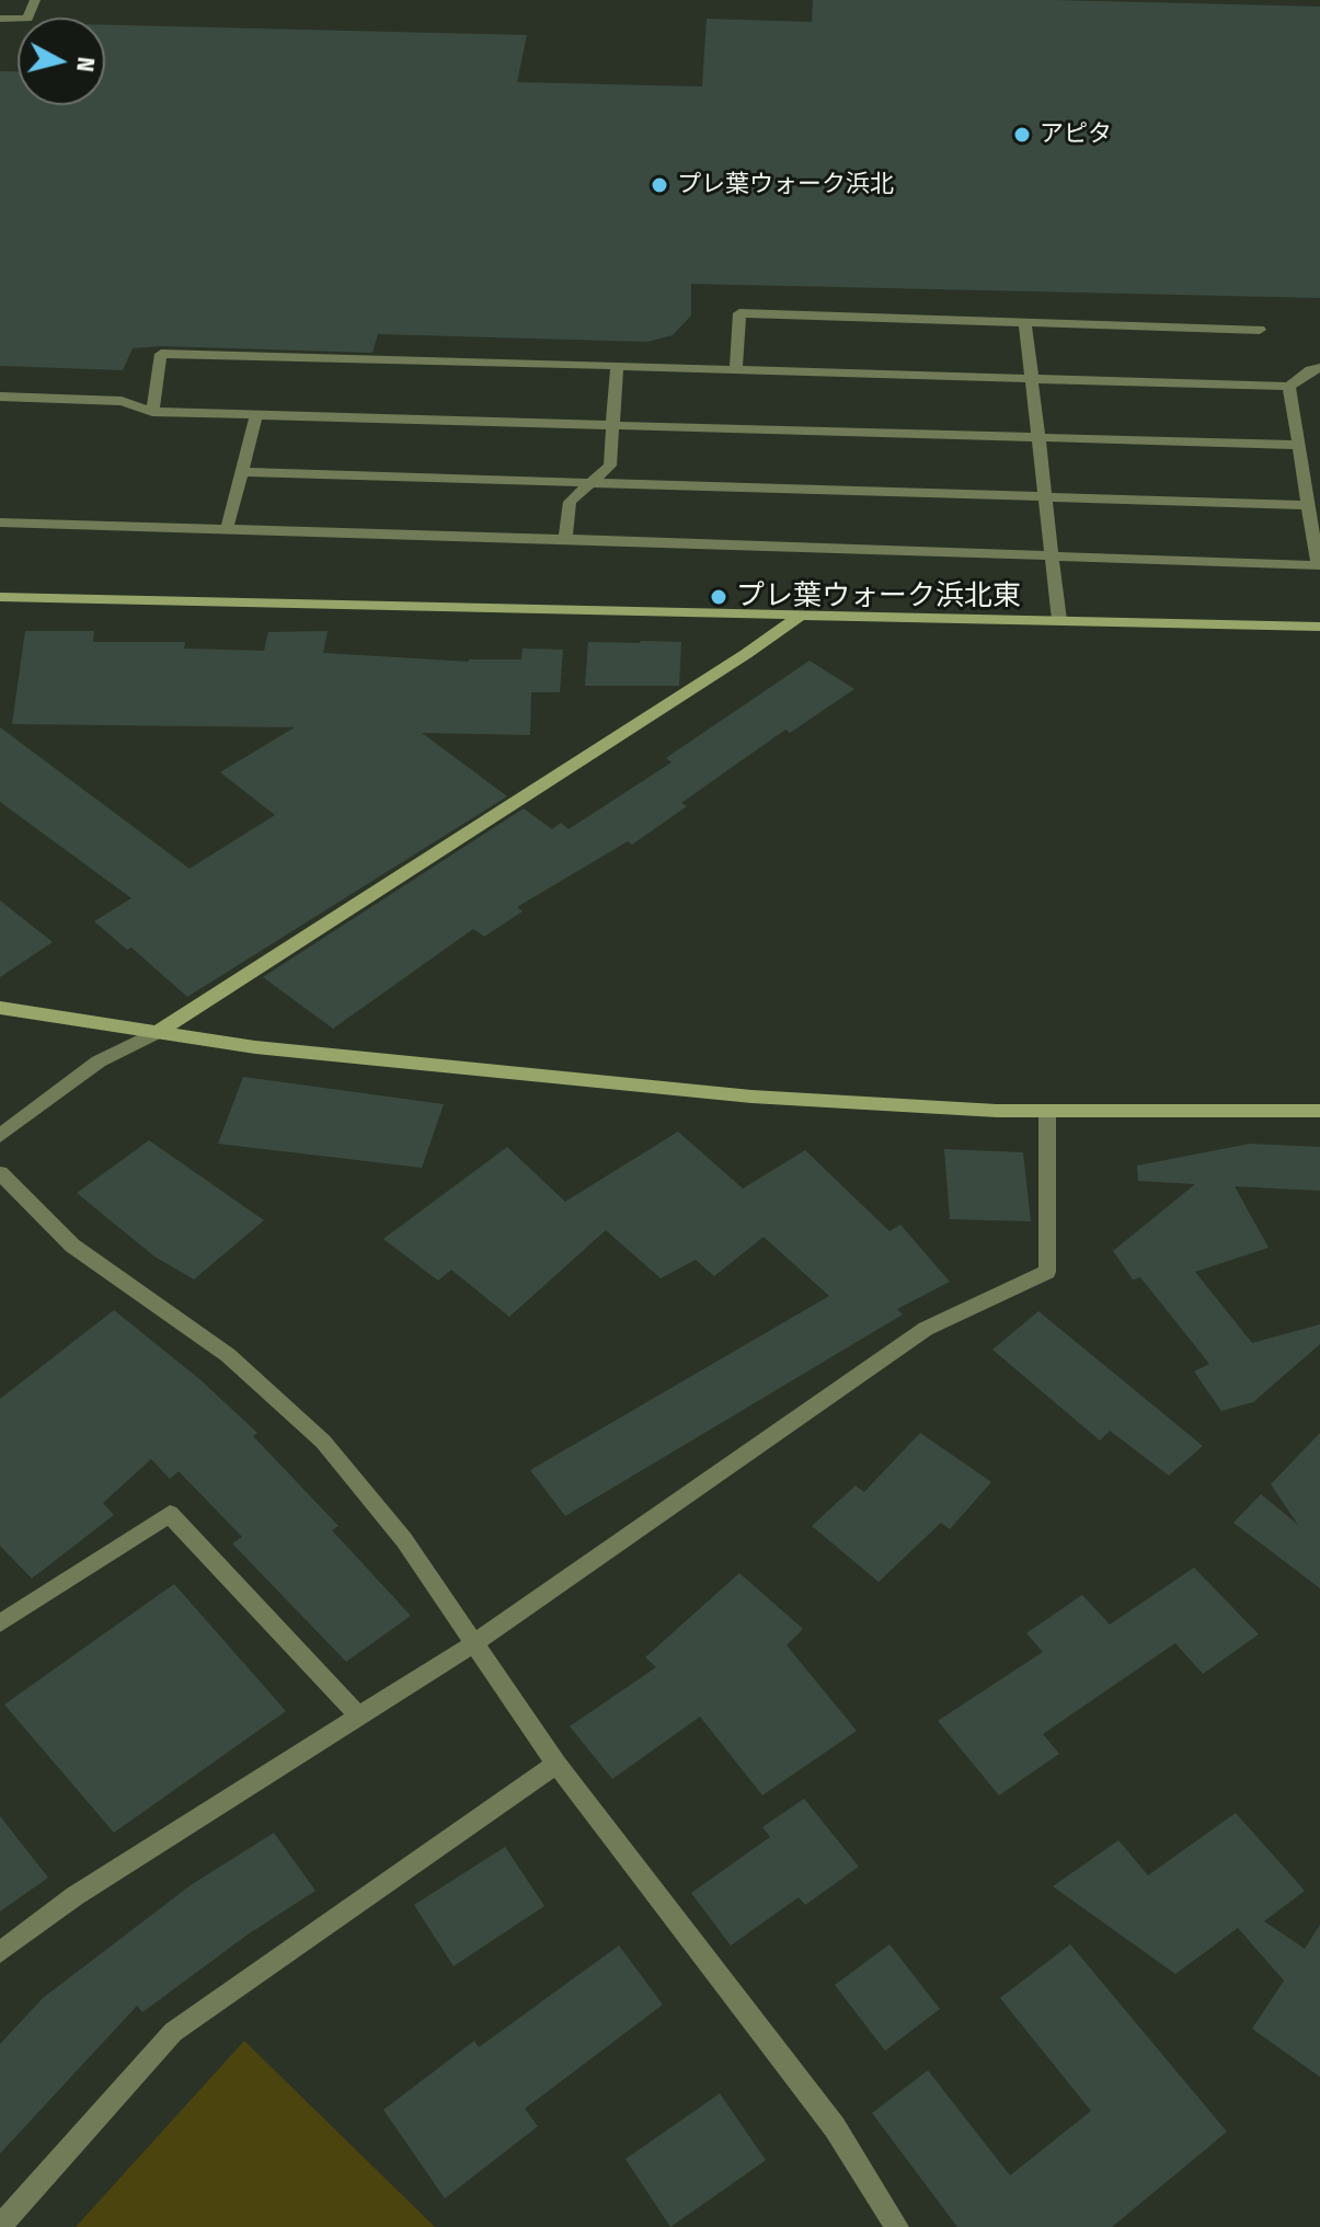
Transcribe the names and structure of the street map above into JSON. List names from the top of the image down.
{
  "places": ["アピタ", "プレ葉ウォーク浜北", "プレ葉ウォーク浜北東"],
  "north": "right"
}
